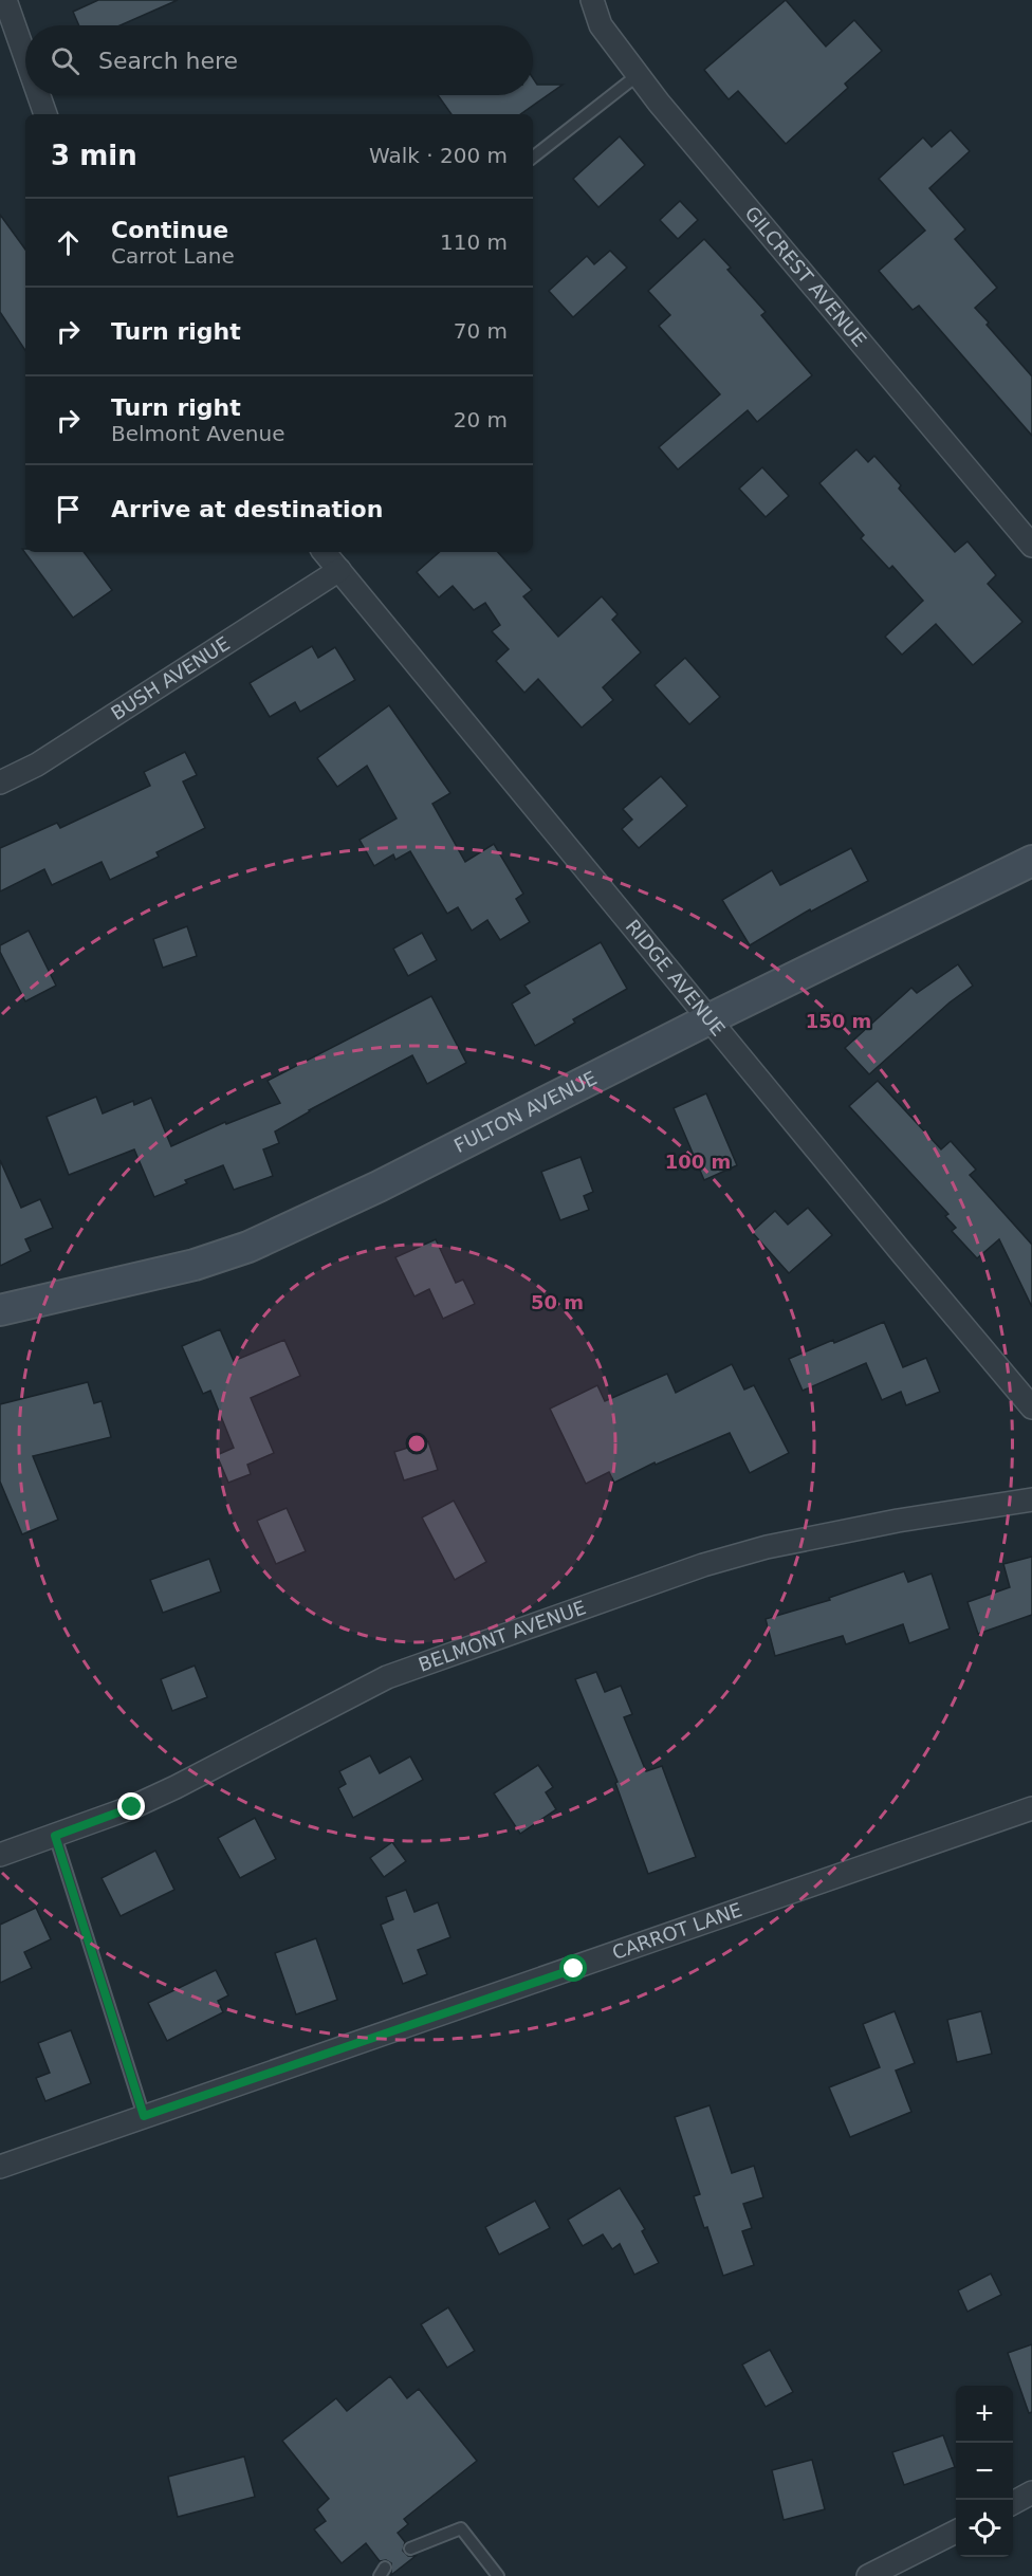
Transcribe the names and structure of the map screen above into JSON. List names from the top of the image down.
{
  "streets": {
    "street": [
      "GILCREST AVENUE",
      "BUSH AVENUE",
      "RIDGE AVENUE",
      "FULTON AVENUE",
      "BELMONT AVENUE",
      "CARROT LANE"
    ]
  },
  "crossings": [
    ["BUSH AVENUE", "RIDGE AVENUE"],
    ["RIDGE AVENUE", "FULTON AVENUE"]
  ],
  "page": {
    "search": "Search here",
    "heading": ["3 min", "Walk · 200 m"],
    "list": [
      ["Continue", "Carrot Lane", "110 m"],
      ["Turn right", "70 m"],
      ["Turn right", "Belmont Avenue", "20 m"],
      "Arrive at destination"
    ],
    "map_buttons": ["+", "−"]
  },
  "rings": ["150 m", "100 m", "50 m"]
}
